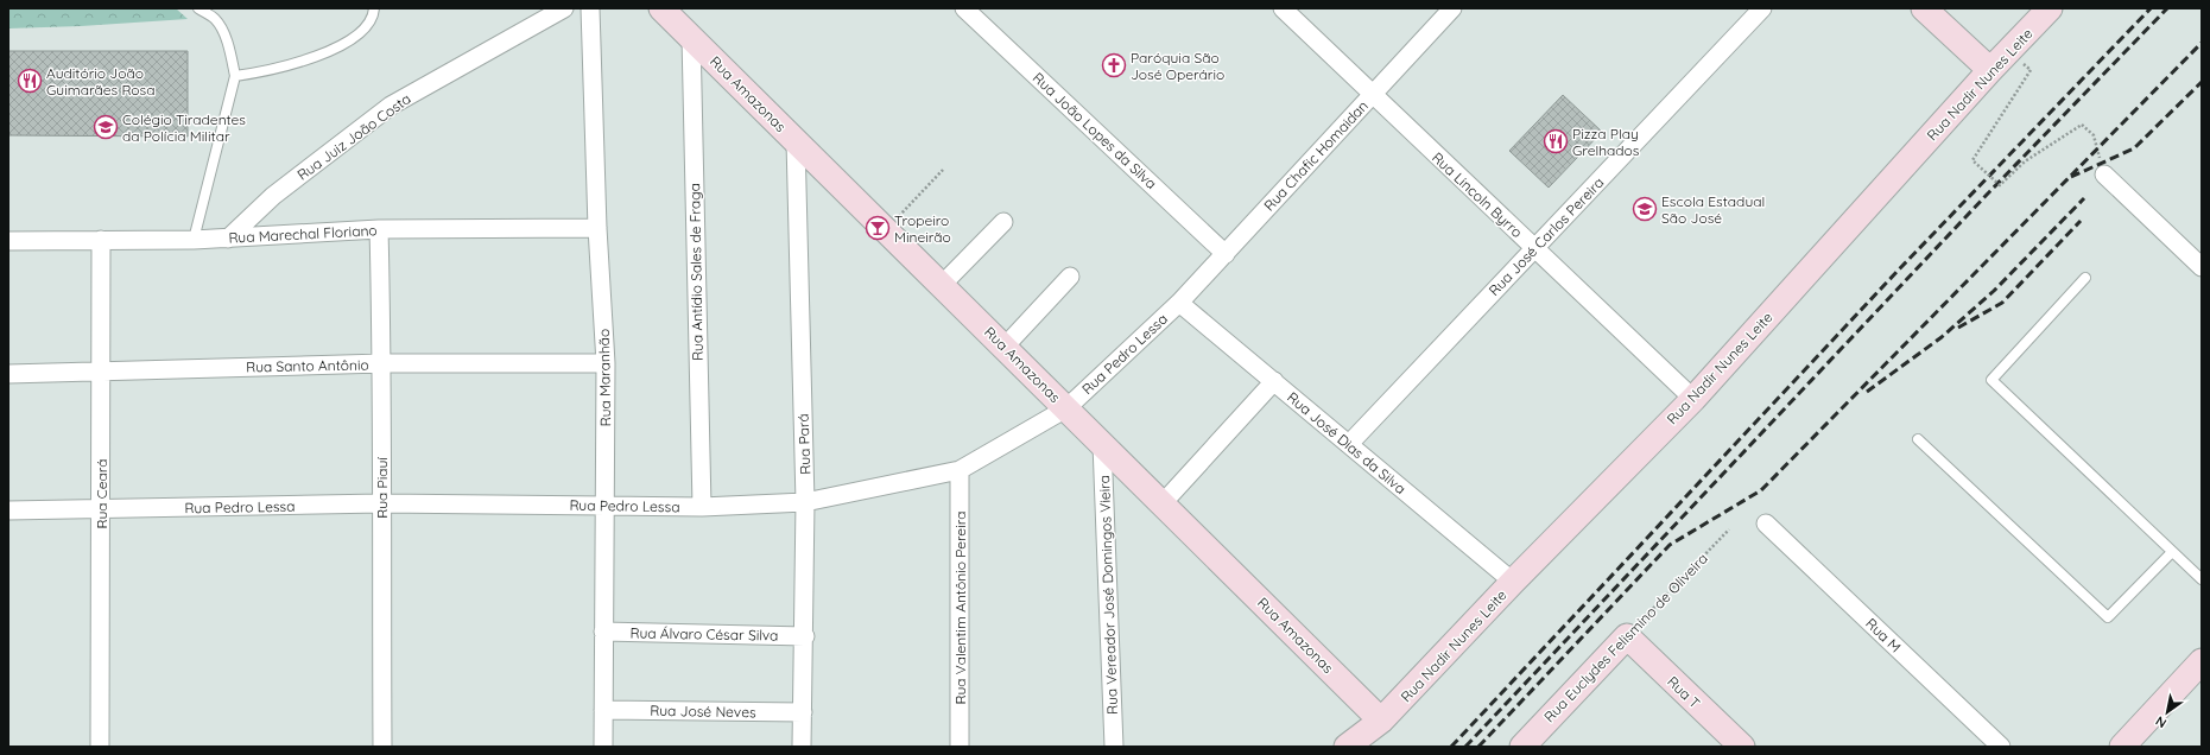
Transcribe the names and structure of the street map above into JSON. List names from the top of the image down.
{
  "streets": {
    "street": [
      "Rua Nadir Nunes Leite",
      "Rua Amazonas",
      "Rua João Lopes da Silva",
      "Rua Juiz João Costa",
      "Rua Chafic Homaidan",
      "Rua Lincoln Byrro",
      "Rua Marechal Floriano",
      "Rua José Carlos Pereira",
      "Rua Antídio Sales de Fraga",
      "Rua Pedro Lessa",
      "Rua Santo Antônio",
      "Rua Maranhão",
      "Rua José Dias da Silva",
      "Rua Pará",
      "Rua Piauí",
      "Rua Ceará",
      "Rua Vereador José Domingos Vieira",
      "Rua Valentim Antônio Pereira",
      "Rua Álvaro César Silva",
      "Rua M",
      "Rua Euclydes Felismino de Oliveira",
      "Rua T",
      "Rua José Neves"
    ]
  },
  "crossings": [
    ["Rua Nadir Nunes Leite", "Rua Amazonas"],
    ["Rua Nadir Nunes Leite", "Rua Lincoln Byrro"],
    ["Rua Nadir Nunes Leite", "Rua José Dias da Silva"],
    ["Rua Amazonas", "Rua Antídio Sales de Fraga"],
    ["Rua Amazonas", "Rua Pedro Lessa"],
    ["Rua Amazonas", "Rua Pará"],
    ["Rua Amazonas", "Rua Vereador José Domingos Vieira"],
    ["Rua João Lopes da Silva", "Rua Chafic Homaidan"],
    ["Rua Juiz João Costa", "Rua Marechal Floriano"],
    ["Rua Chafic Homaidan", "Rua Lincoln Byrro"],
    ["Rua Chafic Homaidan", "Rua Pedro Lessa"],
    ["Rua Chafic Homaidan", "Rua José Dias da Silva"],
    ["Rua Lincoln Byrro", "Rua José Carlos Pereira"],
    ["Rua Marechal Floriano", "Rua Maranhão"],
    ["Rua Marechal Floriano", "Rua Piauí"],
    ["Rua Marechal Floriano", "Rua Ceará"],
    ["Rua José Carlos Pereira", "Rua José Dias da Silva"],
    ["Rua Antídio Sales de Fraga", "Rua Pedro Lessa"],
    ["Rua Pedro Lessa", "Rua Maranhão"],
    ["Rua Pedro Lessa", "Rua José Dias da Silva"],
    ["Rua Pedro Lessa", "Rua Pará"],
    ["Rua Pedro Lessa", "Rua Piauí"],
    ["Rua Pedro Lessa", "Rua Ceará"],
    ["Rua Pedro Lessa", "Rua Valentim Antônio Pereira"],
    ["Rua Santo Antônio", "Rua Maranhão"],
    ["Rua Santo Antônio", "Rua Piauí"],
    ["Rua Santo Antônio", "Rua Ceará"],
    ["Rua Maranhão", "Rua Álvaro César Silva"],
    ["Rua Maranhão", "Rua José Neves"],
    ["Rua Pará", "Rua Álvaro César Silva"],
    ["Rua Pará", "Rua José Neves"],
    ["Rua Euclydes Felismino de Oliveira", "Rua T"]
  ],
  "places": {
    "church": ["Paróquia São José Operário"],
    "restaurant": ["Auditório João Guimarães Rosa", "Pizza Play Grelhados"],
    "school or university": ["Colégio Tiradentes da Polícia Militar", "Escola Estadual São José"],
    "bar": ["Tropeiro Mineirão"]
  },
  "north": "bottom left"
}
